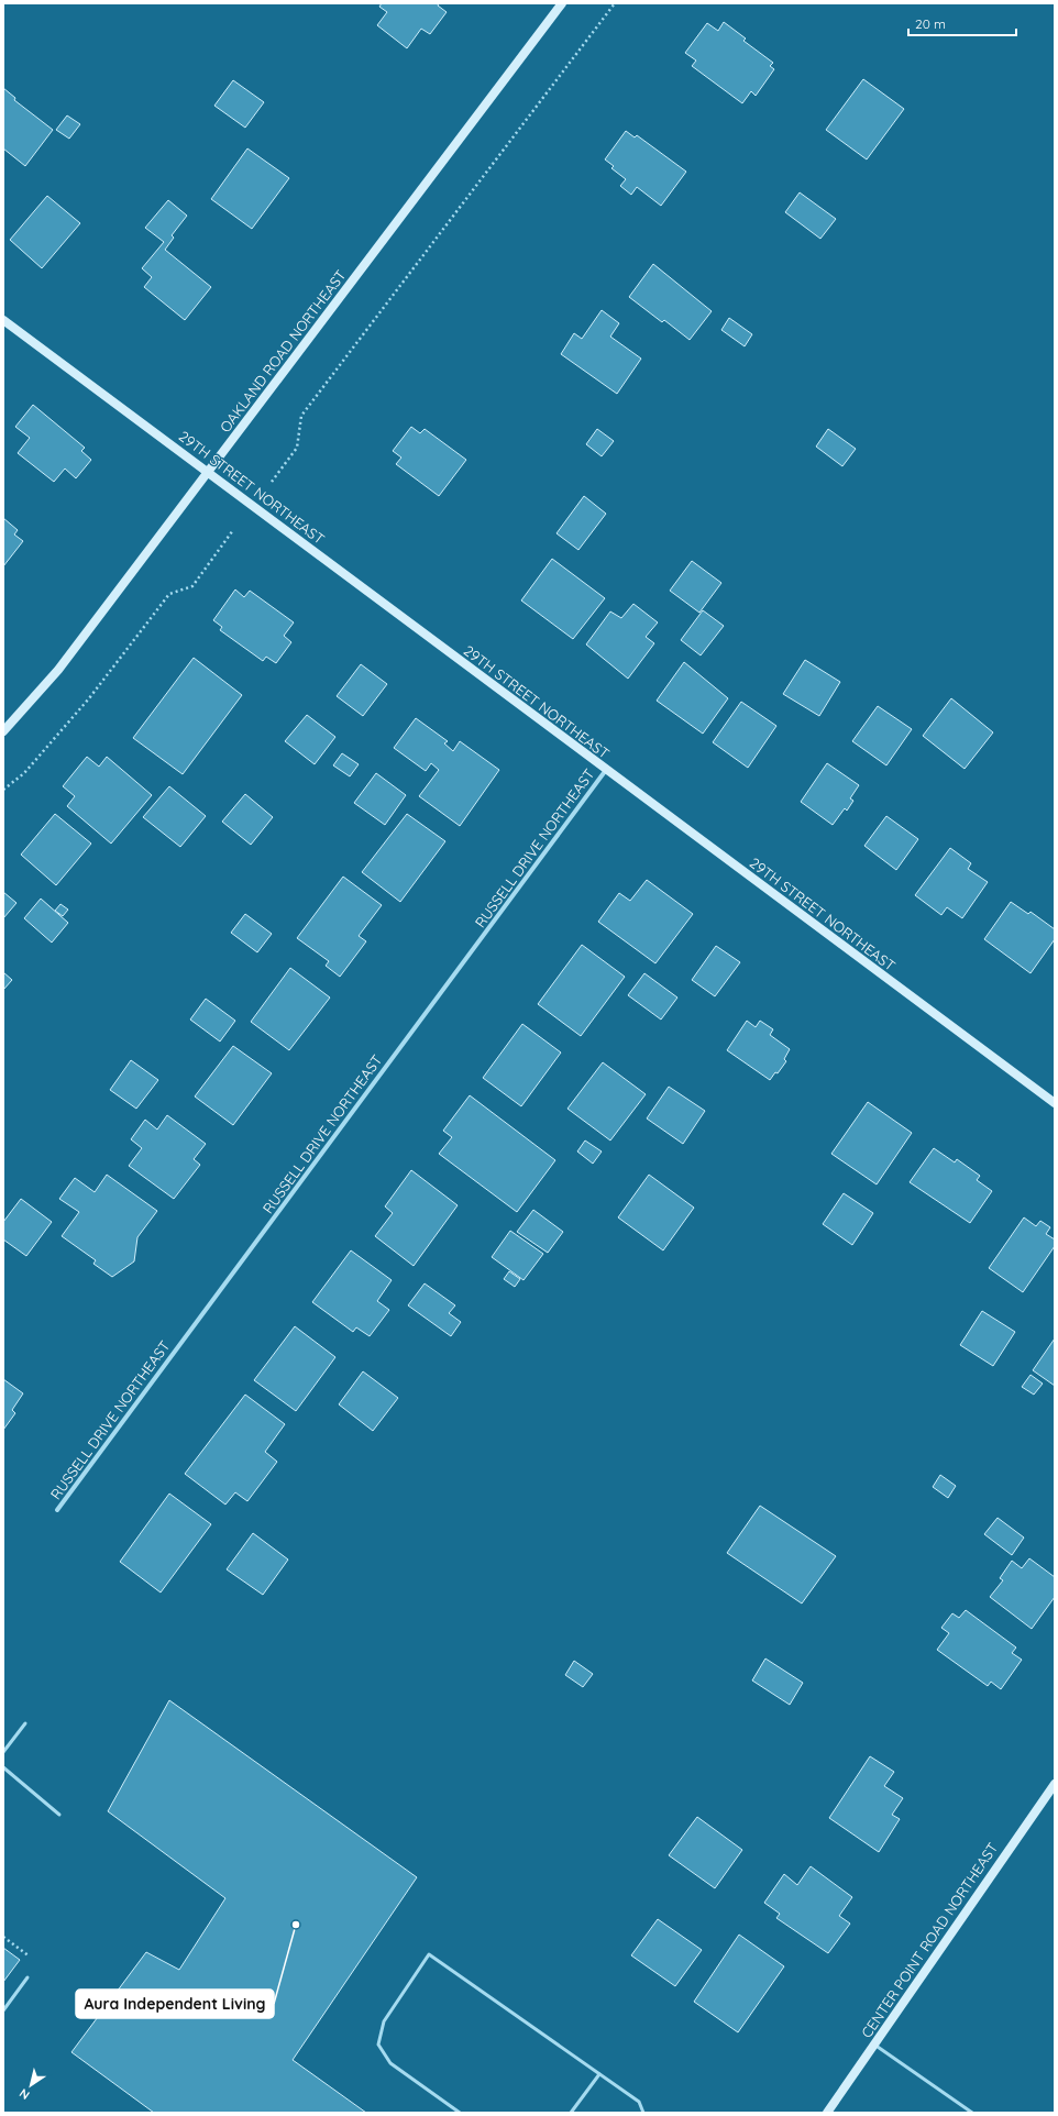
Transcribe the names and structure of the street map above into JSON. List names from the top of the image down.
{
  "streets": {
    "main road": ["OAKLAND ROAD NORTHEAST", "29TH STREET NORTHEAST", "CENTER POINT ROAD NORTHEAST"],
    "street": ["RUSSELL DRIVE NORTHEAST"]
  },
  "crossings": [
    ["OAKLAND ROAD NORTHEAST", "29TH STREET NORTHEAST"],
    ["29TH STREET NORTHEAST", "RUSSELL DRIVE NORTHEAST"]
  ],
  "places": ["Aura Independent Living"],
  "scale_bar": "20 m",
  "north": "bottom left"
}
